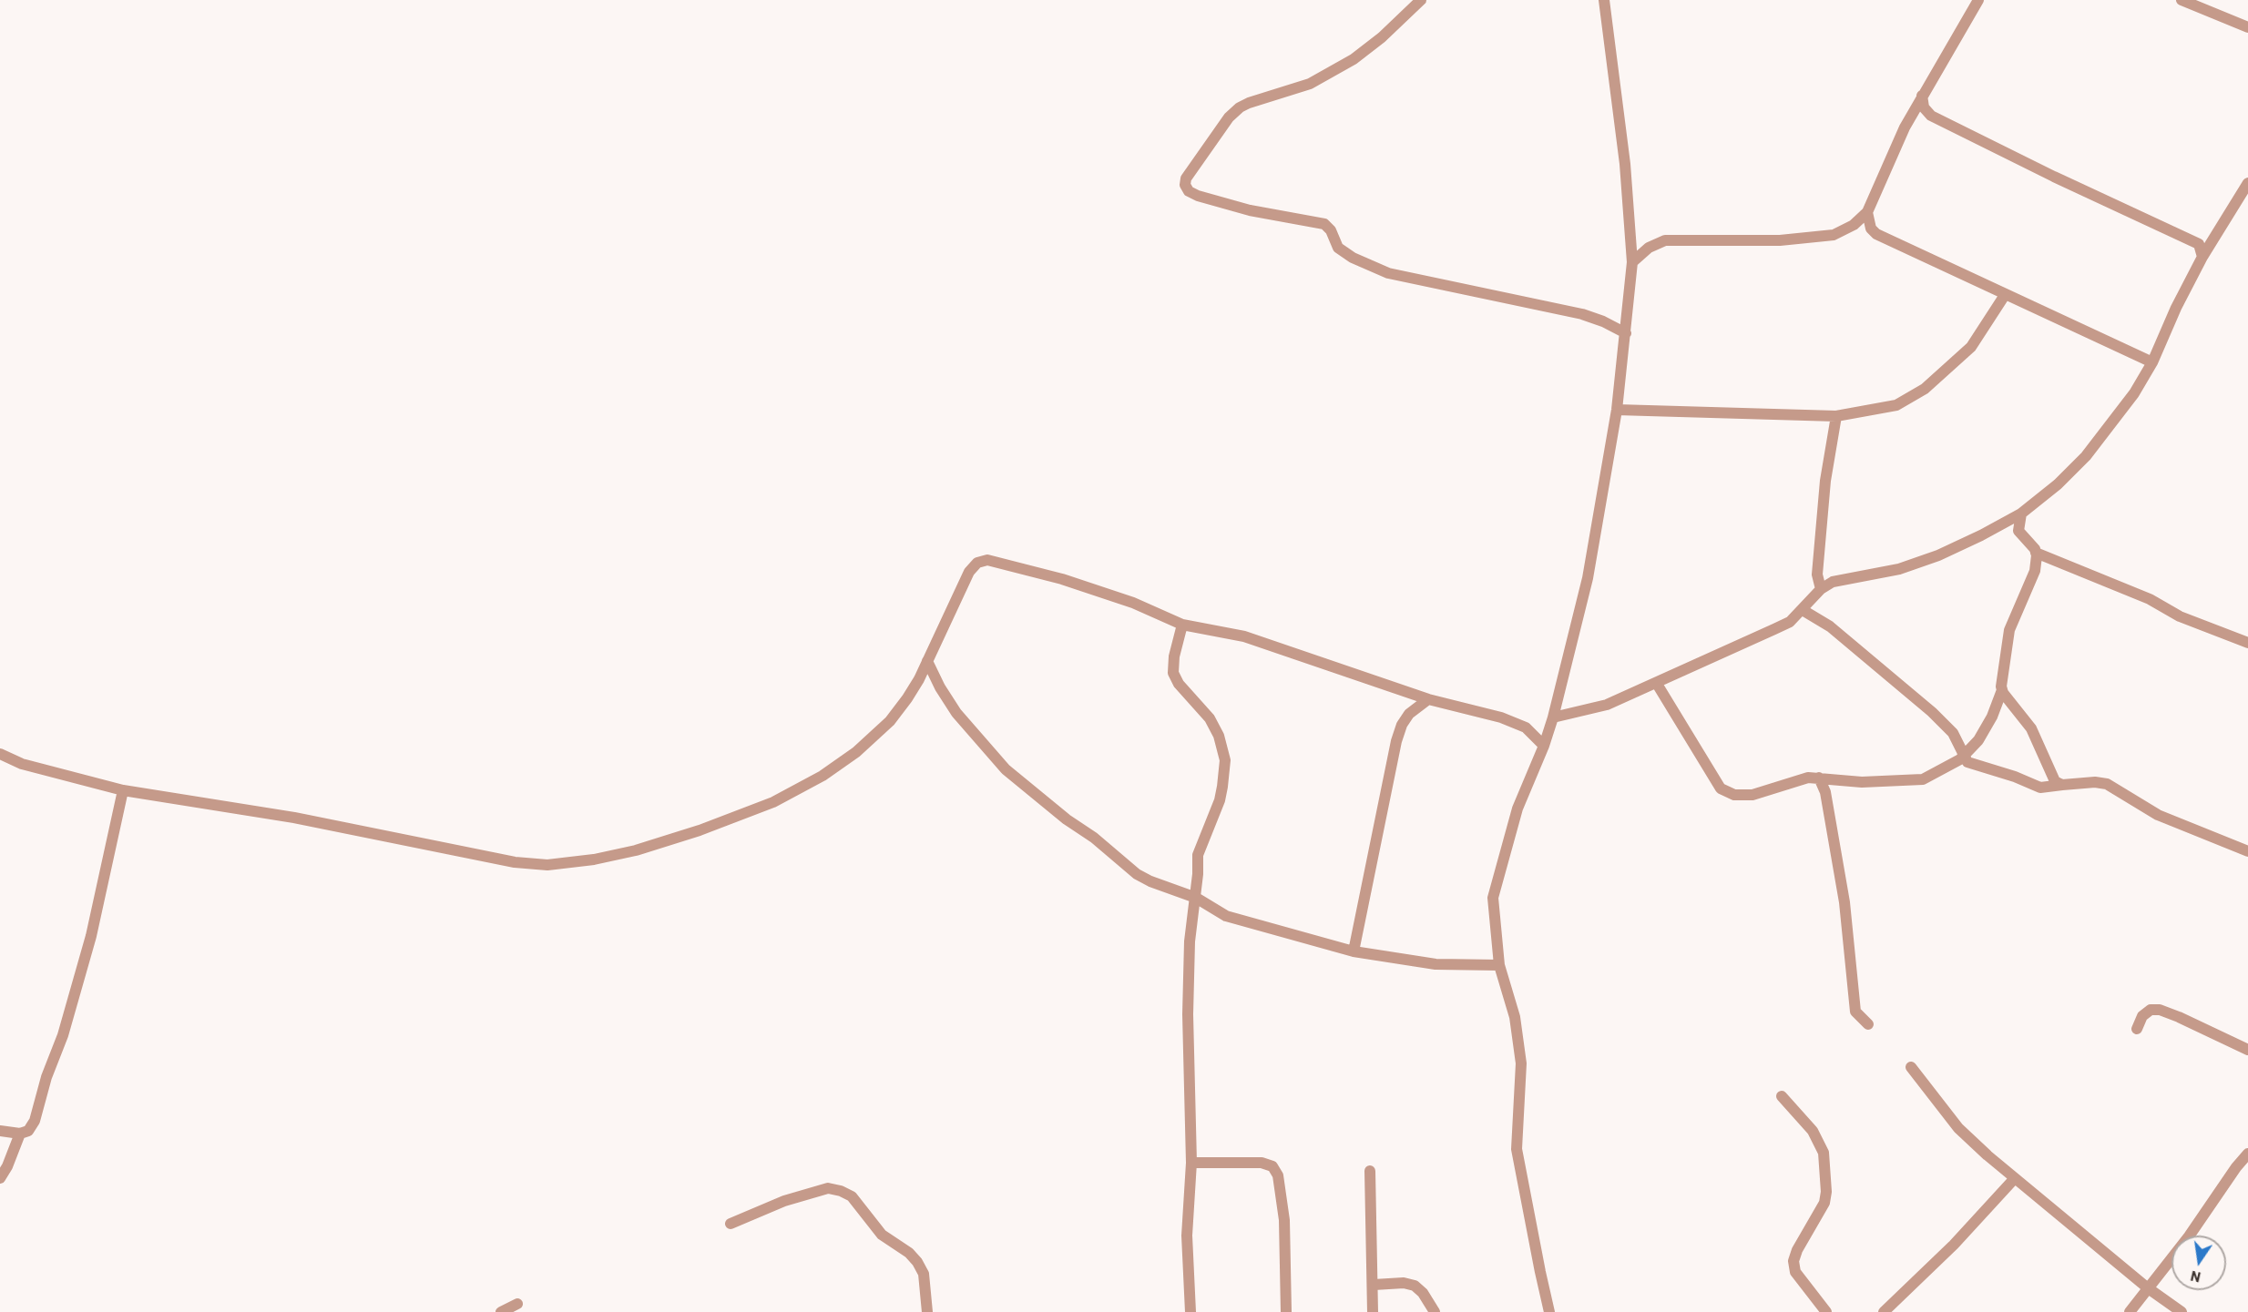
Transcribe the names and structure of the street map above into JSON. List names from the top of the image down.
{
  "north": "bottom"
}
